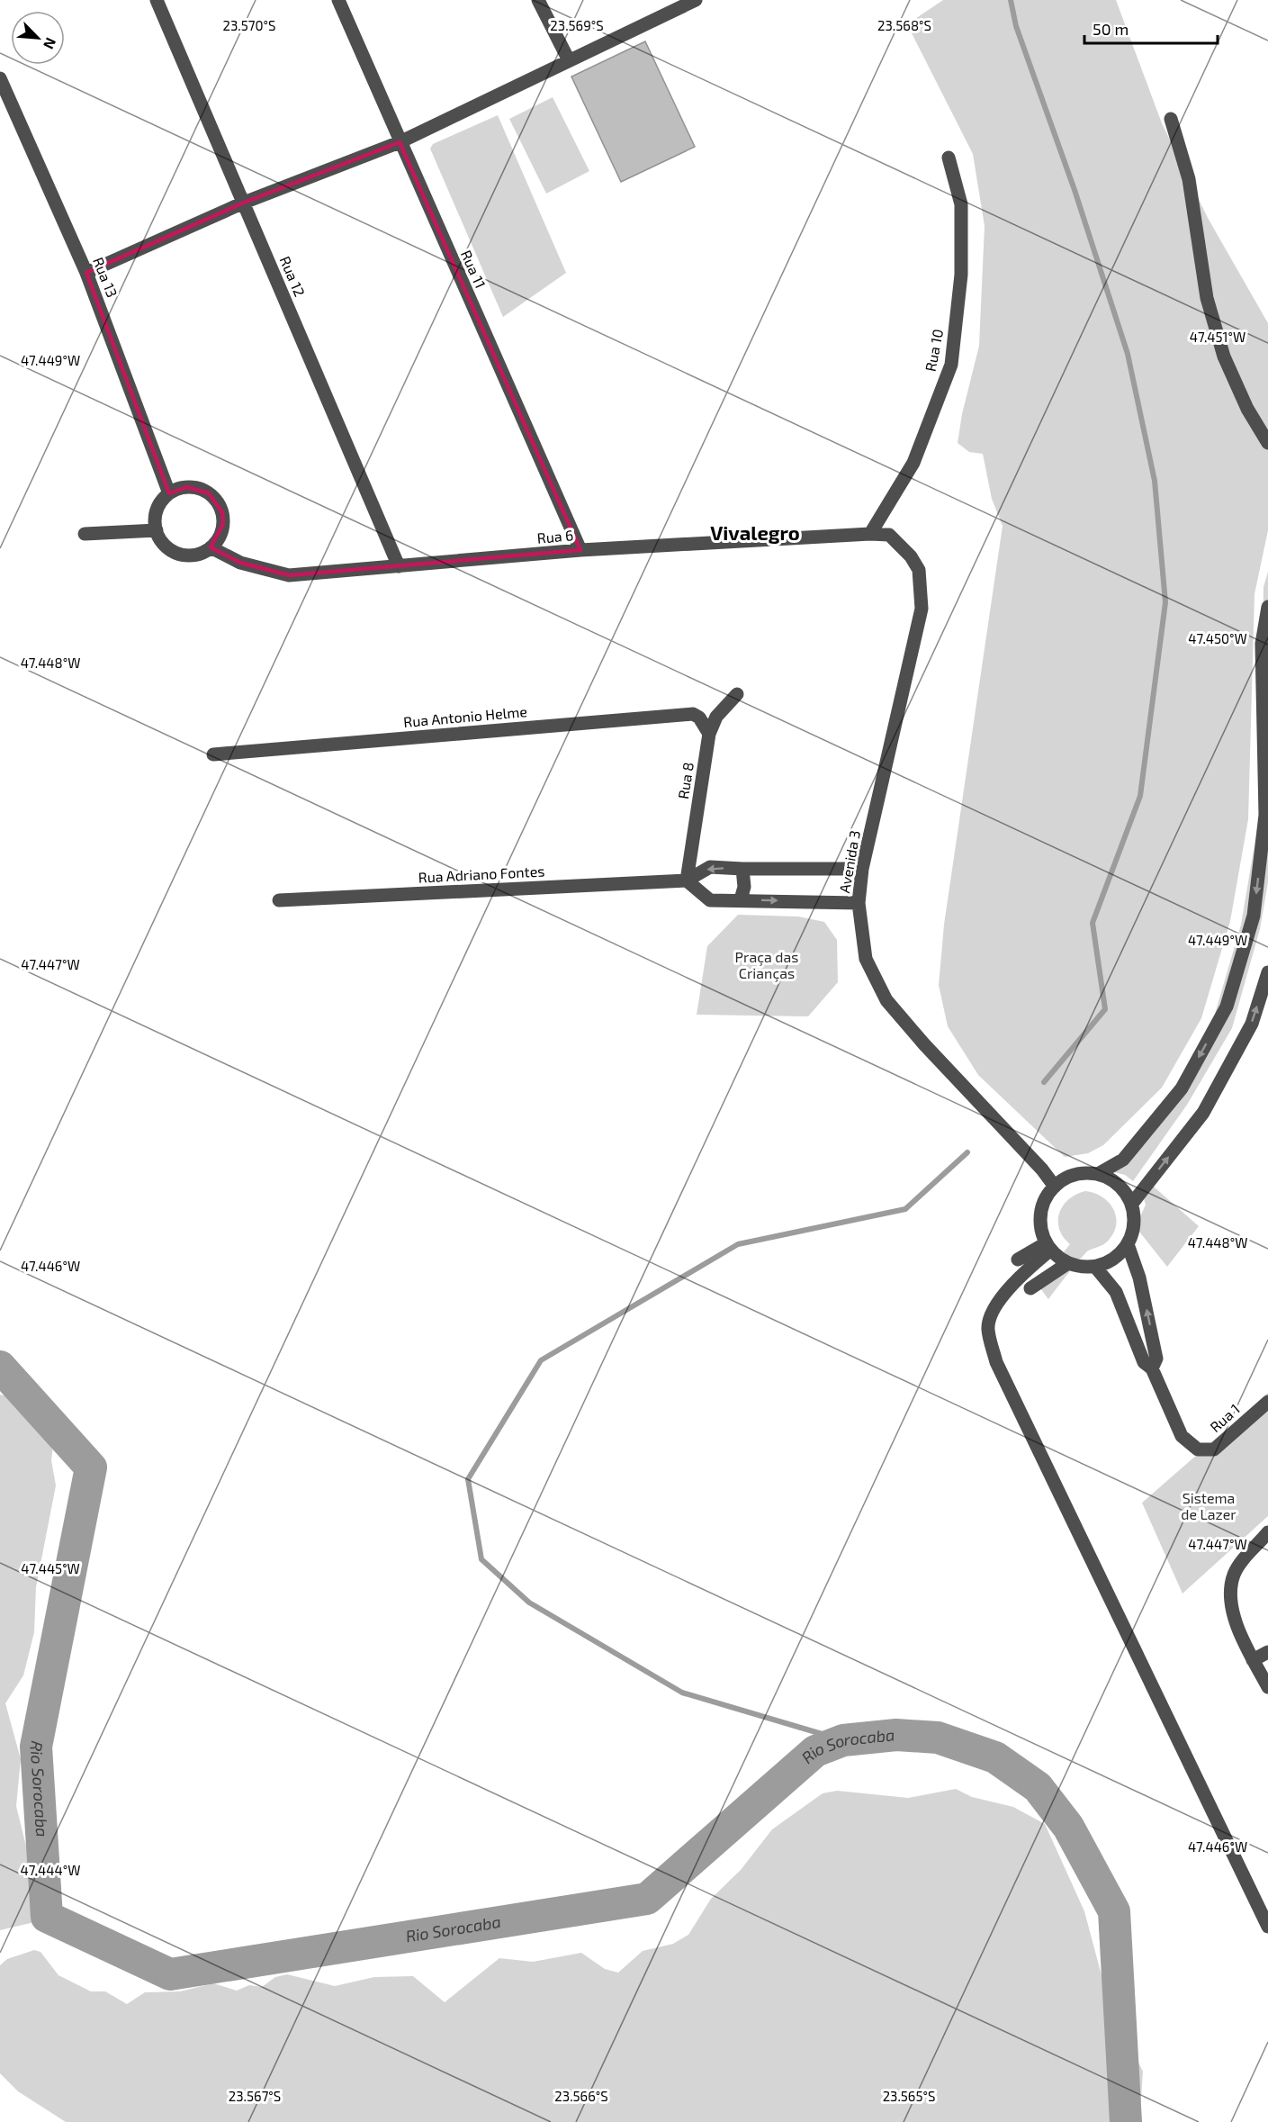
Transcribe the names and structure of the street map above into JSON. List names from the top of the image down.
{
  "streets": {
    "street": [
      "Rua 11",
      "Rua 12",
      "Rua 13",
      "Rua 10",
      "Rua 6",
      "Rua Antonio Helme",
      "Rua 8",
      "Avenida 3",
      "Rua Adriano Fontes",
      "Rua 1"
    ]
  },
  "crossings": [
    ["Rua 11", "Rua 6"],
    ["Rua 12", "Rua 6"],
    ["Rua 13", "Rua 6"],
    ["Rua 10", "Rua 6"],
    ["Rua 6", "Avenida 3"],
    ["Rua Antonio Helme", "Rua 8"],
    ["Rua 8", "Rua Adriano Fontes"],
    ["Avenida 3", "Rua Adriano Fontes"],
    ["Avenida 3", "Rua 1"]
  ],
  "districts": ["Vivalegro"],
  "water": ["Rio Sorocaba"],
  "parks": ["Praça das Crianças", "Sistema de Lazer"],
  "scale_bar": "50 m",
  "north": "bottom right",
  "coordinates": [
    "23.570°S",
    "23.569°S",
    "23.568°S",
    "47.451°W",
    "47.449°W",
    "47.450°W",
    "47.448°W",
    "47.447°W",
    "47.446°W",
    "47.445°W",
    "47.444°W",
    "23.567°S",
    "23.566°S",
    "23.565°S"
  ]
}
